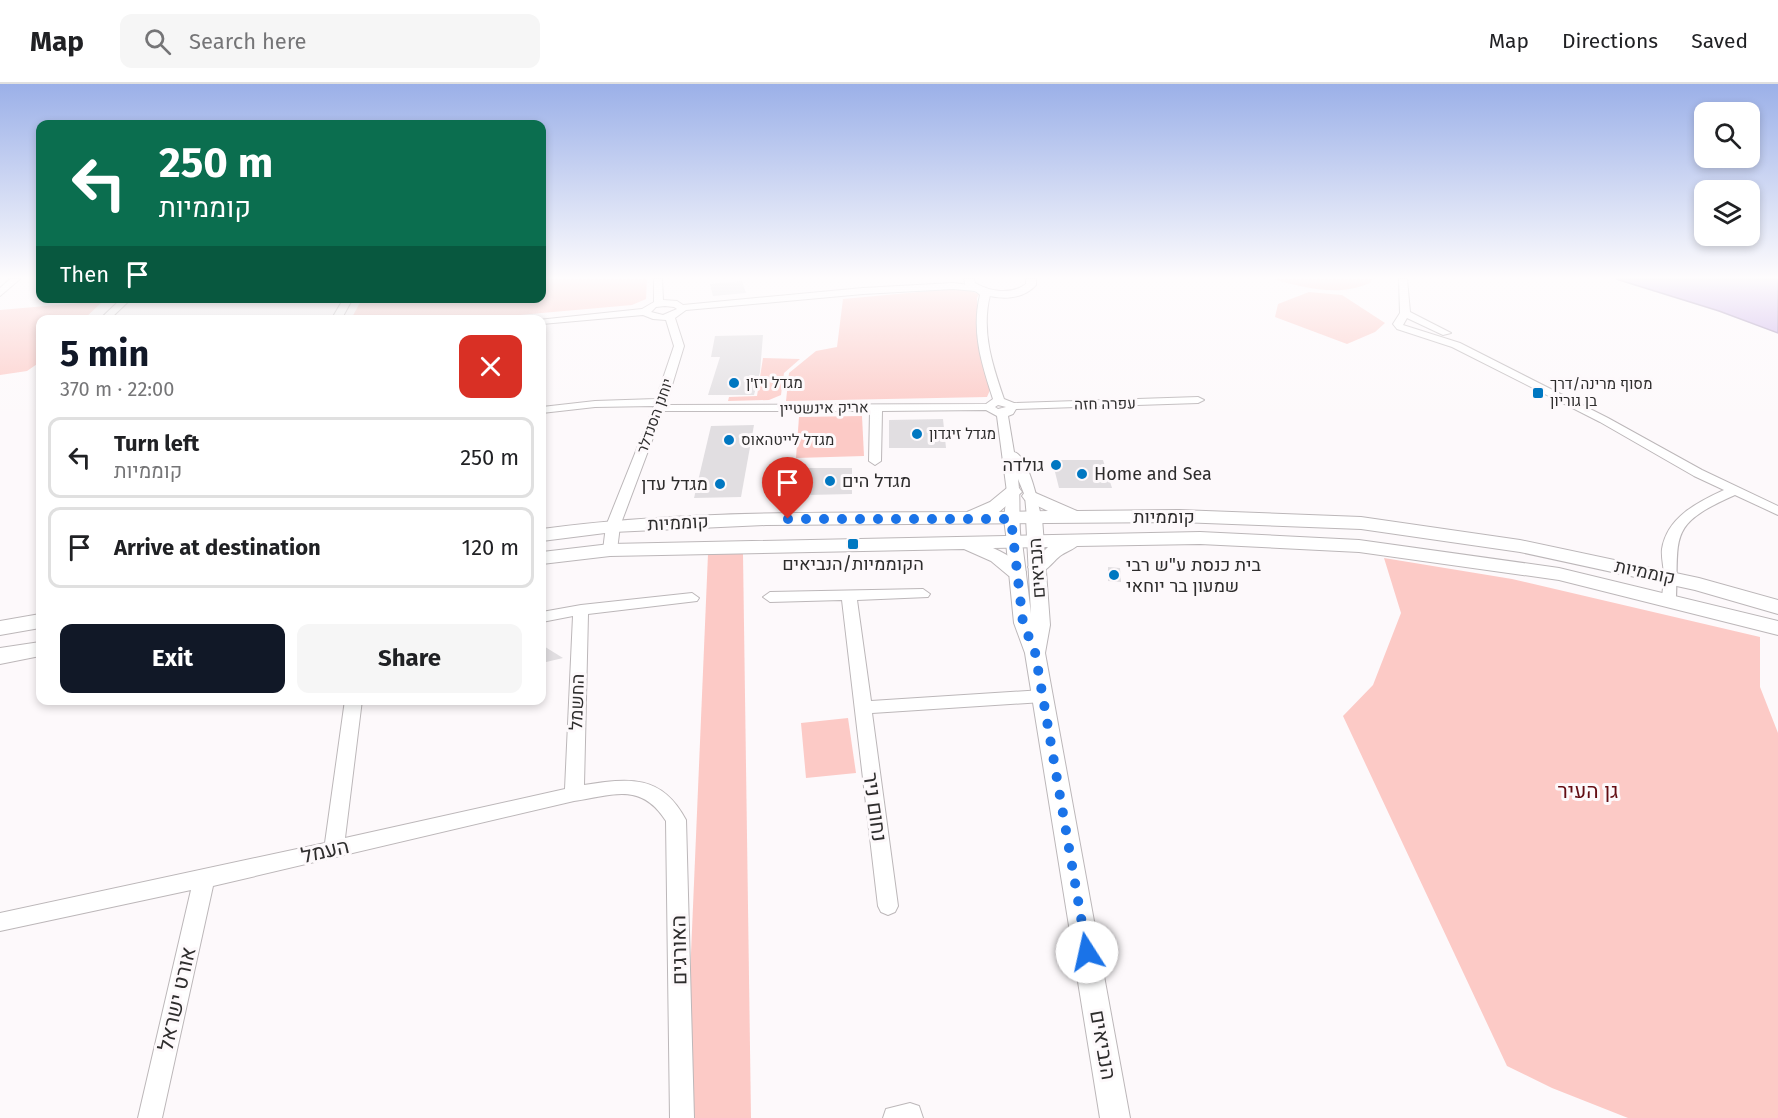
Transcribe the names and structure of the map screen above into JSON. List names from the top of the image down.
{
  "streets": {
    "main road": ["קוממיות"],
    "street": [
      "עפרה חזה",
      "אריק אינשטיין",
      "יוחנן הסנדלר",
      "הנביאים",
      "החשמל",
      "נחום ניר",
      "העמל",
      "האורגים",
      "אורט ישראל"
    ]
  },
  "crossings": [
    ["עפרה חזה", "אריק אינשטיין"],
    ["אריק אינשטיין", "יוחנן הסנדלר"],
    ["יוחנן הסנדלר", "קוממיות"],
    ["קוממיות", "הנביאים"],
    ["החשמל", "העמל"],
    ["העמל", "האורגים"],
    ["העמל", "אורט ישראל"]
  ],
  "parks": ["גן העיר"],
  "places": {
    "other": [
      "מגדל ויז'ן",
      "מגדל זיגדון",
      "מגדל לייטהאוס",
      "גולדה",
      "Home and Sea",
      "מגדל הים",
      "מגדל עדן",
      "בית כנסת ע\"ש רבי שמעון בר יוחאי"
    ],
    "transit": ["מסוף מרינה/דרך בן גוריון", "הקוממיות/הנביאים"]
  },
  "page": {
    "header": "Map",
    "search": "Search here",
    "nav": ["Map", "Directions", "Saved"],
    "turn": ["250 m", "קוממיות"],
    "then": "Then",
    "heading": ["5 min", "370 m · 22:00"],
    "list": [
      {
        "name": "Turn left",
        "note": "קוממיות",
        "value": "250 m"
      },
      {
        "name": "Arrive at destination",
        "value": "120 m"
      }
    ],
    "buttons": ["Exit", "Share"]
  }
}
